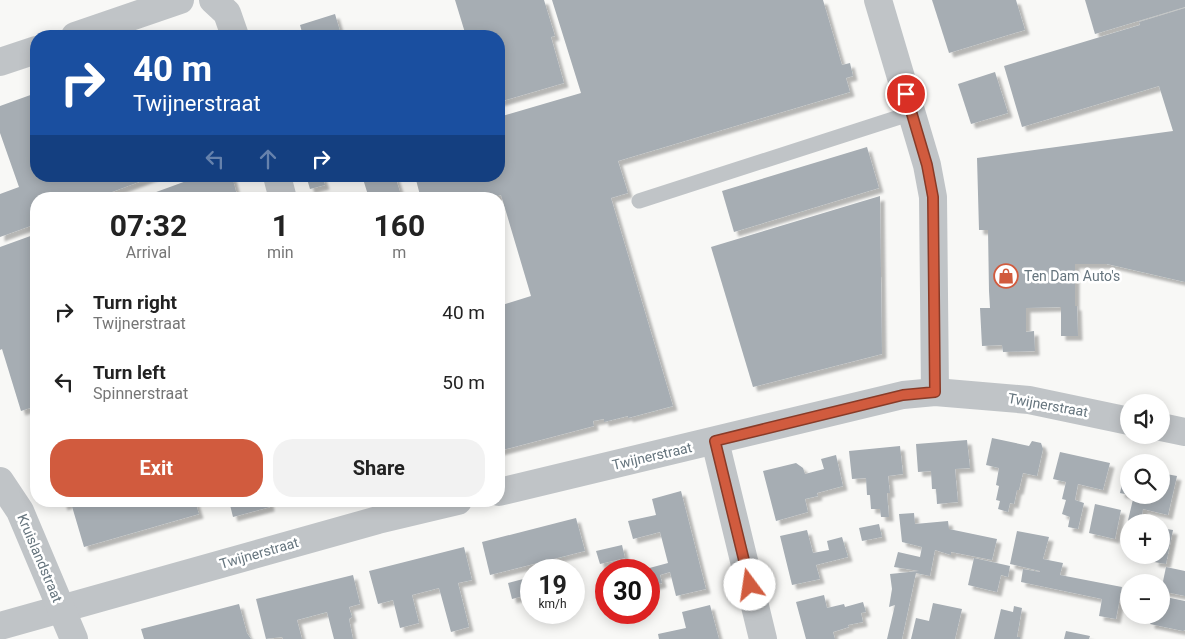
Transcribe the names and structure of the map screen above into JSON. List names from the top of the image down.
{
  "streets": {
    "street": ["Twijnerstraat", "Kruislandstraat"]
  },
  "crossings": [
    ["Twijnerstraat", "Kruislandstraat"]
  ],
  "places": {
    "shop": ["Ten Dam Auto's"]
  },
  "page": {
    "turn": ["40 m", "Twijnerstraat"],
    "eta": [
      "07:32",
      "Arrival",
      "1",
      "min",
      "160",
      "m"
    ],
    "list": [
      {
        "name": "Turn right",
        "note": "Twijnerstraat",
        "value": "40 m"
      },
      {
        "name": "Turn left",
        "note": "Spinnerstraat",
        "value": "50 m"
      }
    ],
    "map_buttons": ["+", "−"],
    "buttons": ["Exit", "Share"],
    "speed": "19 km/h",
    "limit": "30"
  }
}
